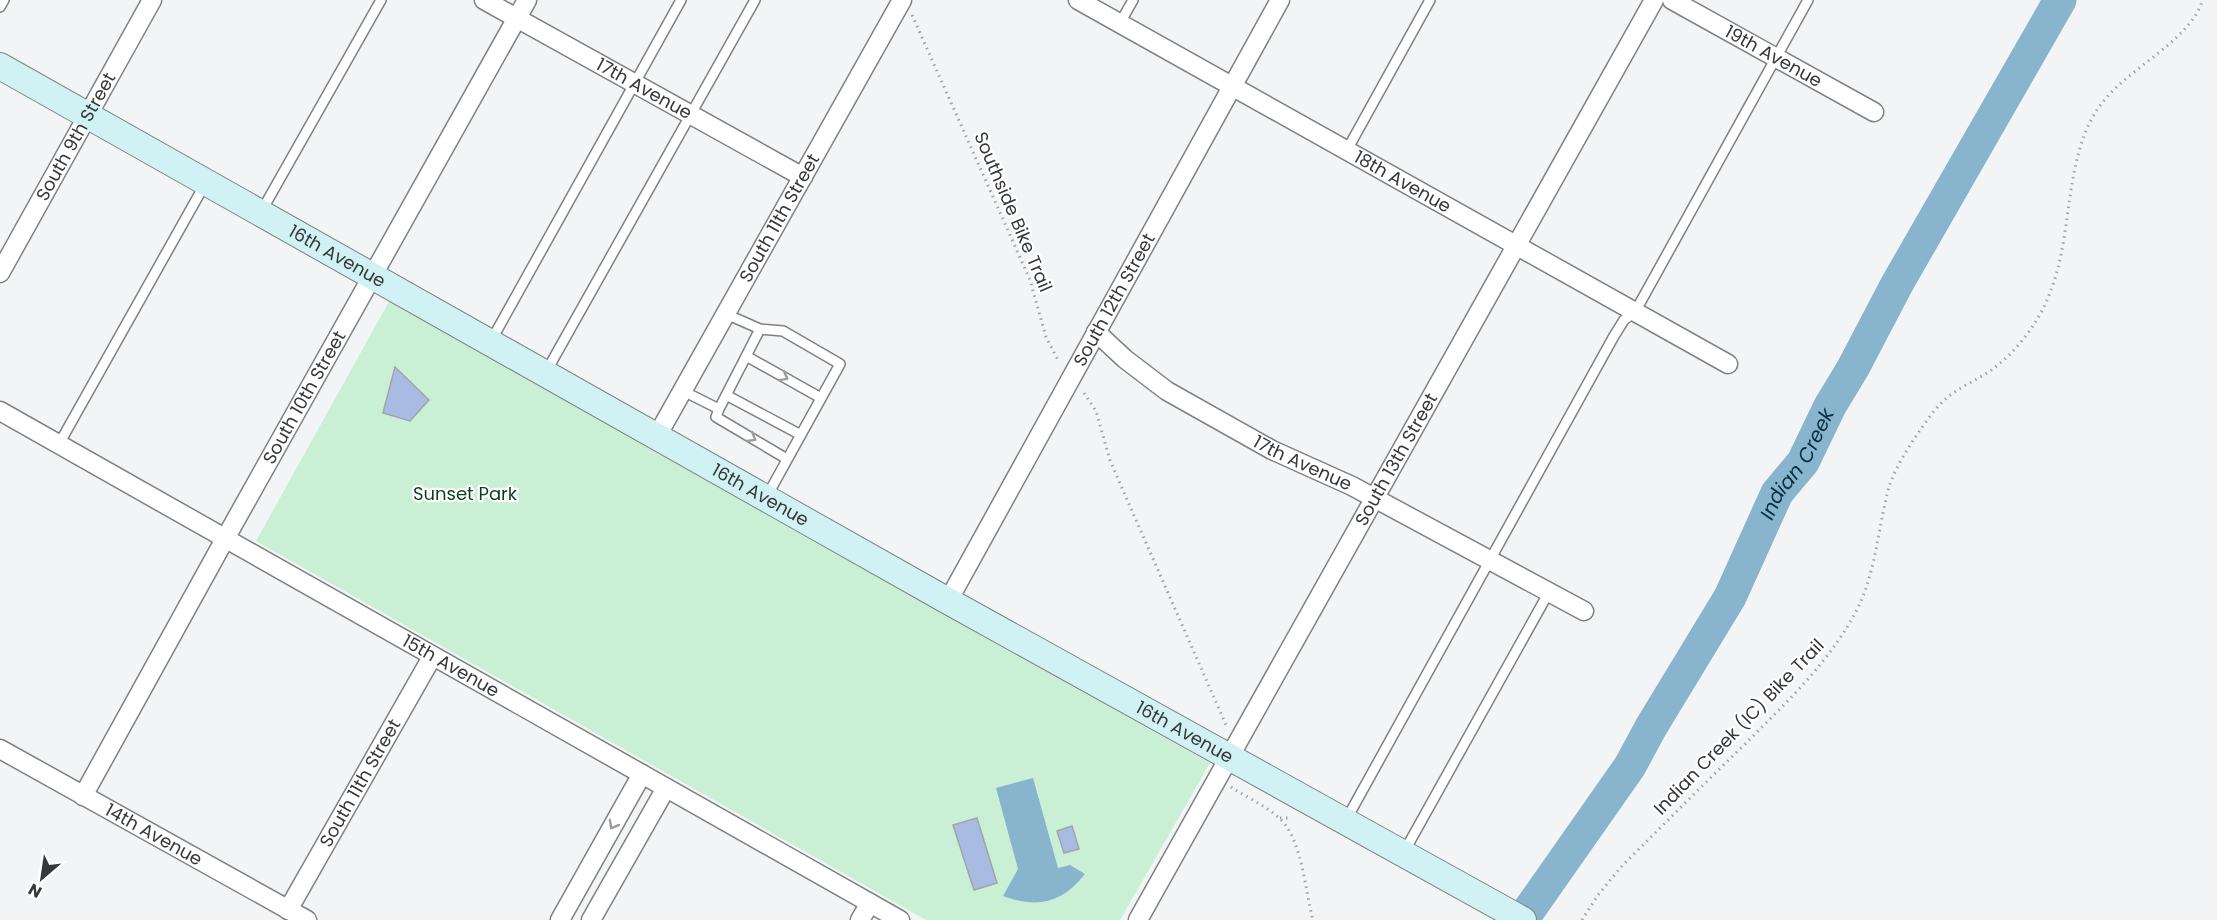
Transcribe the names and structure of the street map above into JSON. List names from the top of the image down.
{
  "streets": {
    "street": [
      "19th Avenue",
      "17th Avenue",
      "South 9th Street",
      "18th Avenue",
      "South 11th Street",
      "16th Avenue",
      "South 12th Street",
      "South 10th Street",
      "South 13th Street",
      "15th Avenue",
      "14th Avenue"
    ],
    "path": ["Southside Bike Trail", "Indian Creek (IC) Bike Trail"]
  },
  "crossings": [
    ["17th Avenue", "South 11th Street"],
    ["17th Avenue", "South 12th Street"],
    ["17th Avenue", "South 10th Street"],
    ["17th Avenue", "South 13th Street"],
    ["South 9th Street", "16th Avenue"],
    ["18th Avenue", "South 12th Street"],
    ["18th Avenue", "South 13th Street"],
    ["Southside Bike Trail", "South 11th Street"],
    ["Southside Bike Trail", "South 12th Street"],
    ["South 11th Street", "16th Avenue"],
    ["South 11th Street", "15th Avenue"],
    ["South 11th Street", "14th Avenue"],
    ["16th Avenue", "South 12th Street"],
    ["16th Avenue", "South 10th Street"],
    ["16th Avenue", "South 13th Street"],
    ["South 10th Street", "15th Avenue"],
    ["South 10th Street", "14th Avenue"]
  ],
  "water": ["Indian Creek"],
  "parks": ["Sunset Park"],
  "north": "bottom left"
}
